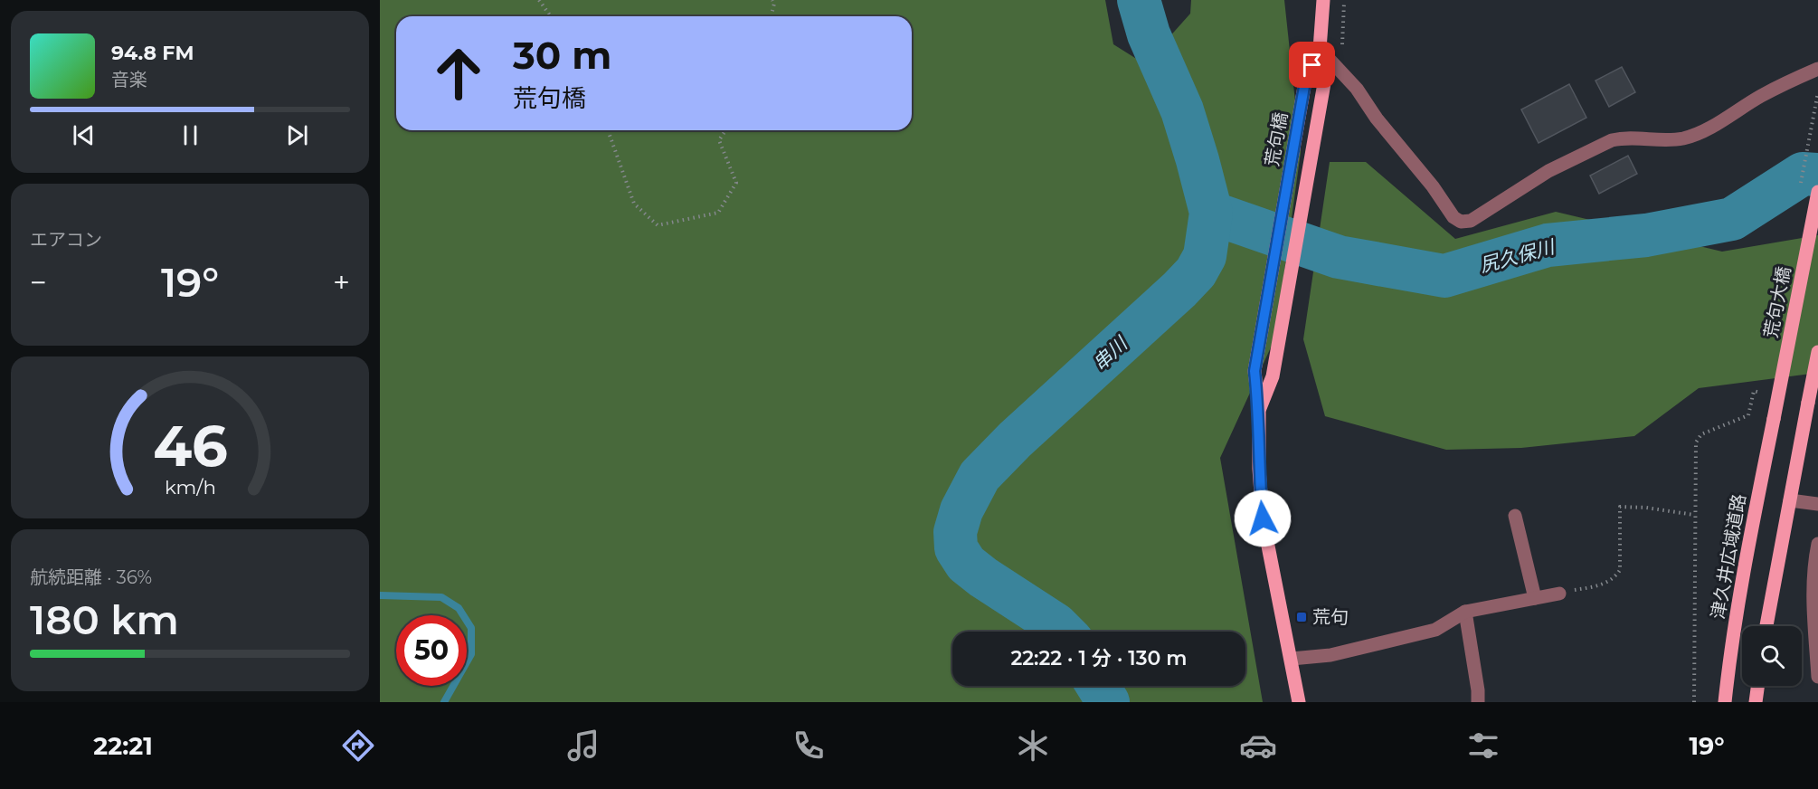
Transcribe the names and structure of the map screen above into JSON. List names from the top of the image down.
{
  "streets": {
    "main road": ["荒句橋", "荒句大橋", "津久井広域道路"]
  },
  "crossings": [
    ["荒句大橋", "津久井広域道路"]
  ],
  "water": ["尻久保川", "串川"],
  "places": {
    "transit": ["荒句"]
  },
  "page": {
    "turn": ["30 m", "荒句橋"],
    "song": ["94.8 FM", "音楽"],
    "tile": [
      "エアコン",
      ["航続距離 · 36%", "180 km"]
    ],
    "heat": ["−", "19°", "+"],
    "limit": "50",
    "trip": "22:22 · 1 分 · 130 m",
    "tabs": ["22:21", "19°"],
    "gauge": ["46", "km/h"]
  }
}
